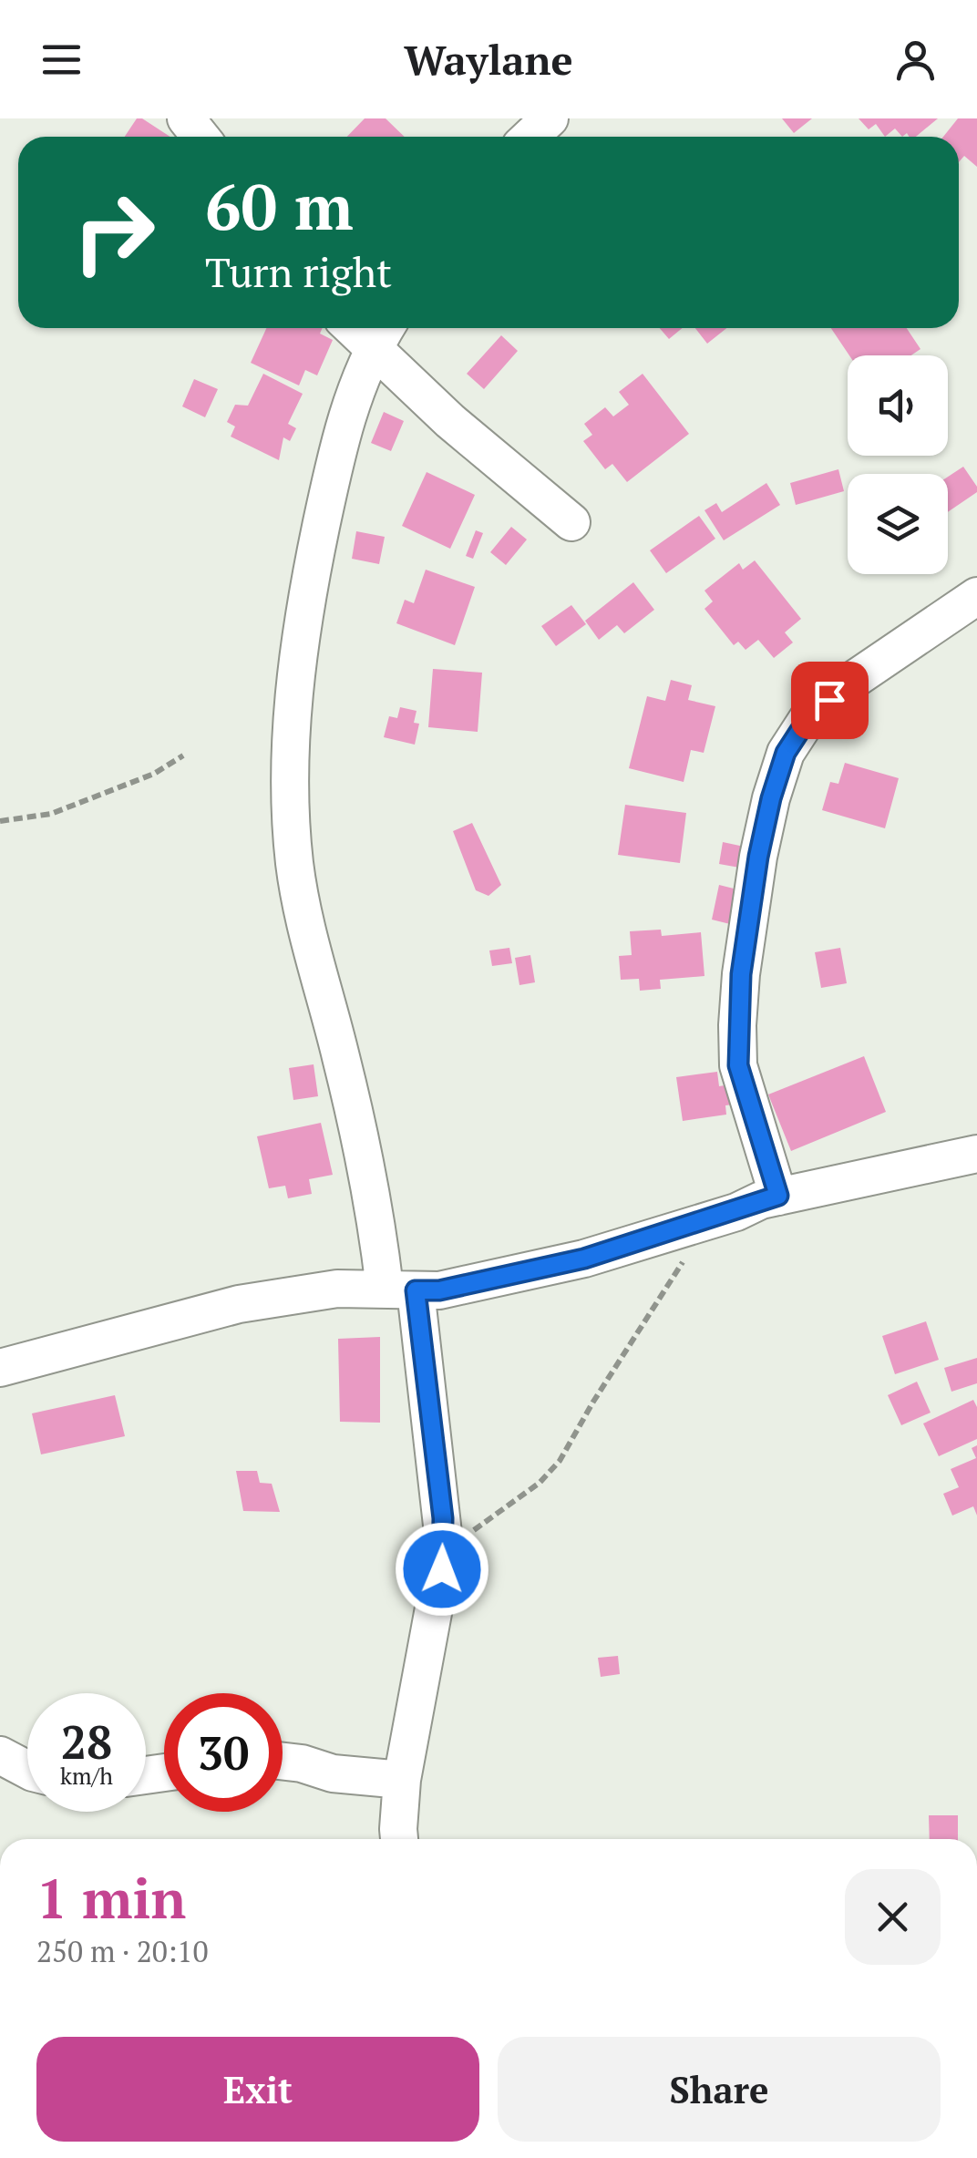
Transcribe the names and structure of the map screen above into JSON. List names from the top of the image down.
{
  "page": {
    "header": "Waylane",
    "turn": ["60 m", "Turn right"],
    "speed": "28 km/h",
    "limit": "30",
    "heading": ["1 min", "250 m · 20:10"],
    "buttons": ["Exit", "Share"]
  }
}
